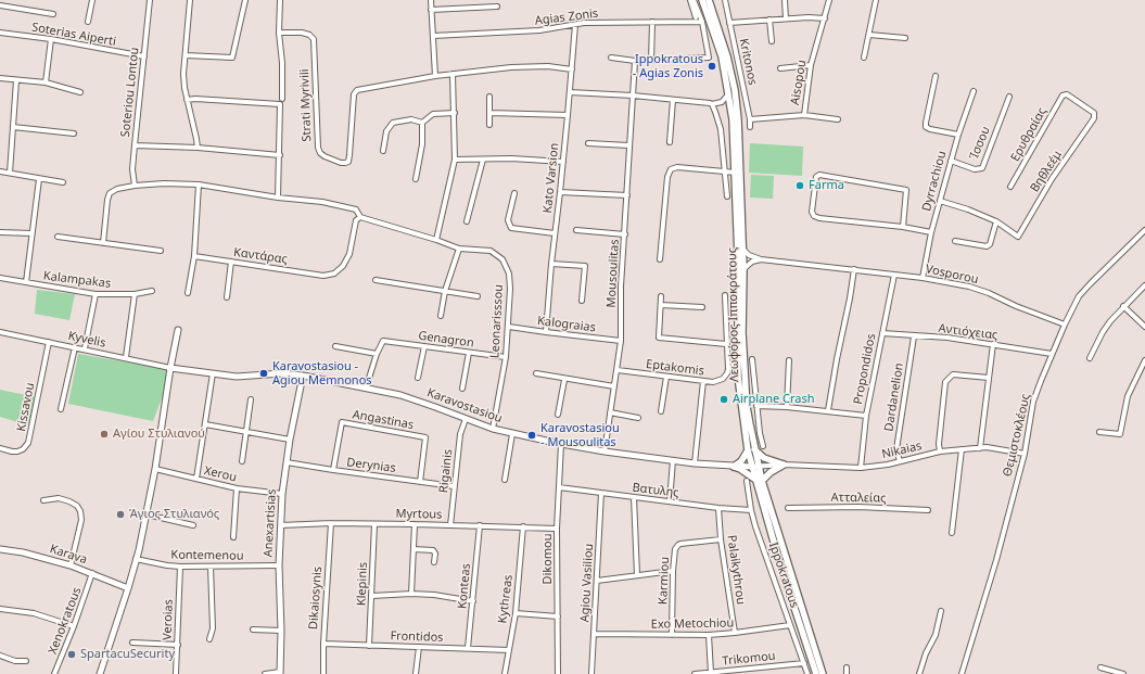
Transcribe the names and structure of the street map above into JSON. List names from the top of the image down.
{
  "streets": {
    "main road": ["Λεωφόρος Ιπποκράτους"],
    "street": [
      "Agias Zonis",
      "Soterias Aiperti",
      "Kritonos",
      "Aisopou",
      "Soteriou Lontou",
      "Strati Myrivili",
      "Ερυθραίας",
      "Ίσσου",
      "Βηθλεέμ",
      "Kato Varsion",
      "Dyrrachiou",
      "Καντάρας",
      "Mousoulitas",
      "Vosporou",
      "Kalampakas",
      "Leonarisssou",
      "Kalograias",
      "Αντιόχειας",
      "Kyvelis",
      "Genagron",
      "Eptakomis",
      "Propondidos",
      "Dardanelion",
      "Karavostasiou",
      "Kissavou",
      "Angastinas",
      "Θεμιστοκλέους",
      "Nikaias",
      "Derynias",
      "Rigainis",
      "Xerou",
      "Βατυλης",
      "Ατταλείας",
      "Myrtous",
      "Anexartisias",
      "Karava",
      "Kontemenou",
      "Dikomou",
      "Palaikythrou",
      "Ippokratous",
      "Karmiou",
      "Agiou Vasiliou",
      "Klepinis",
      "Konteas",
      "Dikaiosynis",
      "Kythreas",
      "Veroias",
      "Xenokratous",
      "Exo Metochiou",
      "Frontidos",
      "Trikomou"
    ]
  },
  "crossings": [
    ["Agias Zonis", "Kato Varsion"],
    ["Soterias Aiperti", "Soteriou Lontou"],
    ["Kritonos", "Aisopou"],
    ["Soteriou Lontou", "Leonarisssou"],
    ["Strati Myrivili", "Leonarisssou"],
    ["Ερυθραίας", "Βηθλεέμ"],
    ["Ίσσου", "Dyrrachiou"],
    ["Kato Varsion", "Kalograias"],
    ["Dyrrachiou", "Vosporou"],
    ["Καντάρας", "Leonarisssou"],
    ["Mousoulitas", "Kalograias"],
    ["Mousoulitas", "Eptakomis"],
    ["Mousoulitas", "Karavostasiou"],
    ["Vosporou", "Propondidos"],
    ["Vosporou", "Θεμιστοκλέους"],
    ["Λεωφόρος Ιπποκράτους", "Karavostasiou"],
    ["Λεωφόρος Ιπποκράτους", "Nikaias"],
    ["Leonarisssou", "Kalograias"],
    ["Leonarisssou", "Genagron"],
    ["Leonarisssou", "Karavostasiou"],
    ["Αντιόχειας", "Propondidos"],
    ["Αντιόχειας", "Dardanelion"],
    ["Αντιόχειας", "Θεμιστοκλέους"],
    ["Kyvelis", "Karavostasiou"],
    ["Kyvelis", "Kissavou"],
    ["Propondidos", "Nikaias"],
    ["Dardanelion", "Nikaias"],
    ["Karavostasiou", "Nikaias"],
    ["Karavostasiou", "Rigainis"],
    ["Karavostasiou", "Anexartisias"],
    ["Karavostasiou", "Dikomou"],
    ["Angastinas", "Derynias"],
    ["Θεμιστοκλέους", "Nikaias"],
    ["Derynias", "Rigainis"],
    ["Derynias", "Anexartisias"],
    ["Rigainis", "Myrtous"],
    ["Xerou", "Anexartisias"],
    ["Βατυλης", "Dikomou"],
    ["Βατυλης", "Palaikythrou"],
    ["Βατυλης", "Ippokratous"],
    ["Βατυλης", "Agiou Vasiliou"],
    ["Myrtous", "Anexartisias"],
    ["Myrtous", "Dikomou"],
    ["Myrtous", "Klepinis"],
    ["Myrtous", "Konteas"],
    ["Myrtous", "Dikaiosynis"],
    ["Myrtous", "Kythreas"],
    ["Anexartisias", "Kontemenou"],
    ["Karava", "Xenokratous"],
    ["Kontemenou", "Veroias"],
    ["Palaikythrou", "Karmiou"],
    ["Palaikythrou", "Exo Metochiou"],
    ["Ippokratous", "Exo Metochiou"],
    ["Ippokratous", "Trikomou"],
    ["Karmiou", "Exo Metochiou"],
    ["Agiou Vasiliou", "Exo Metochiou"],
    ["Klepinis", "Frontidos"],
    ["Konteas", "Frontidos"],
    ["Dikaiosynis", "Frontidos"],
    ["Kythreas", "Frontidos"]
  ],
  "places": [
    "Ippokratous - Agias Zonis",
    "Farma",
    "Karavostasiou - Agiou Memnonos",
    "Airplane Crash",
    "Αγίου Στυλιανού",
    "Karavostasiou - Mousoulitas",
    "Άγιος Στυλιανός",
    "SpartacuSecurity"
  ]
}
